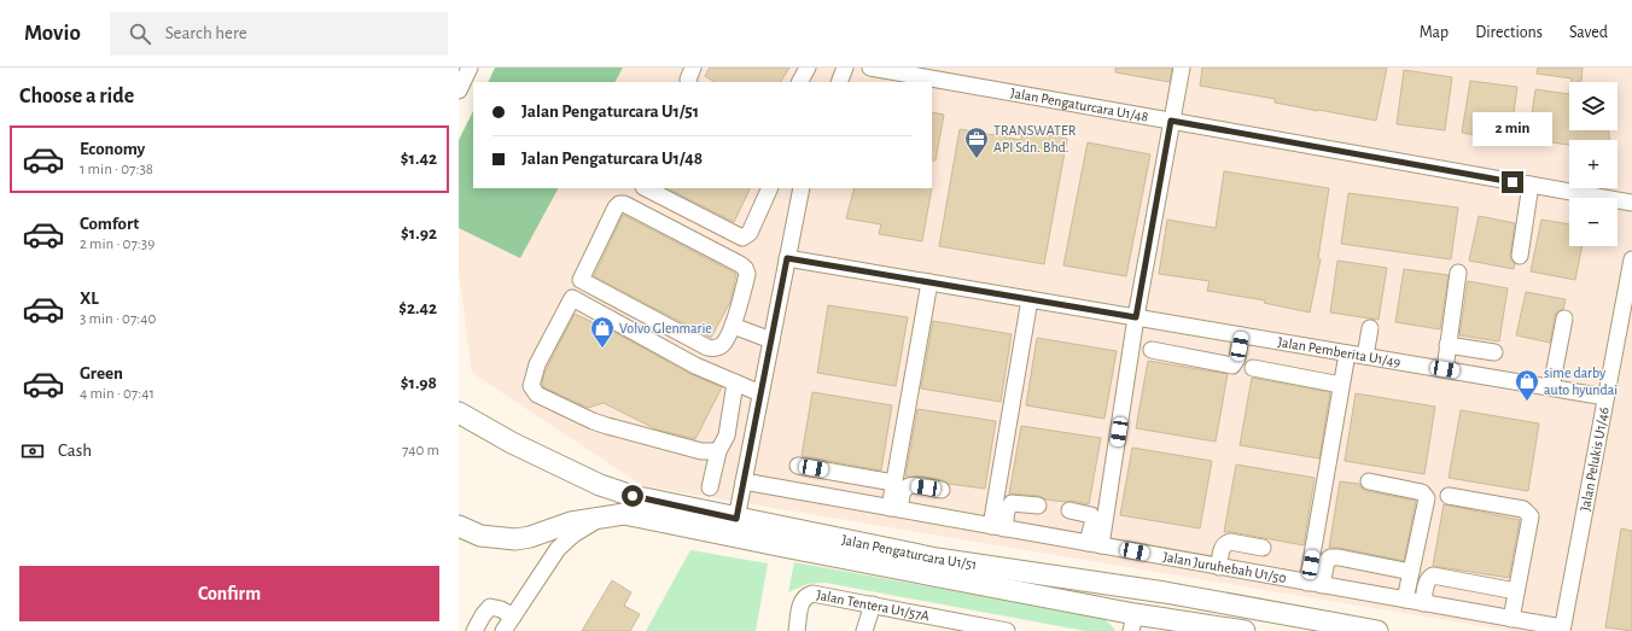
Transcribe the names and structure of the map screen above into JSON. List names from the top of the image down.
{
  "streets": {
    "main road": ["Jalan Pengaturcara U1/51"],
    "street": [
      "Jalan Pengaturcara U1/48",
      "Jalan Pemberita U1/49",
      "Jalan Pelukis U1/46",
      "Jalan Juruhebah U1/50",
      "Jalan Tentera U1/57A"
    ]
  },
  "crossings": [
    ["Jalan Pemberita U1/49", "Jalan Pelukis U1/46"],
    ["Jalan Pelukis U1/46", "Jalan Juruhebah U1/50"]
  ],
  "places": {
    "office": ["TRANSWATER API Sdn. Bhd."],
    "shop": ["Volvo Glenmarie", "sime darby auto hyundai"]
  },
  "page": {
    "header": "Movio",
    "search": "Search here",
    "nav": ["Map", "Directions", "Saved"],
    "heading": "Choose a ride",
    "map_buttons": ["+", "−"],
    "banner": ["Jalan Pengaturcara U1/51", "Jalan Pengaturcara U1/48"],
    "bubble": "2 min",
    "list": [
      {
        "name": "Economy",
        "note": "1 min · 07:38",
        "value": "$1.42"
      },
      {
        "name": "Comfort",
        "note": "2 min · 07:39",
        "value": "$1.92"
      },
      {
        "name": "XL",
        "note": "3 min · 07:40",
        "value": "$2.42"
      },
      {
        "name": "Green",
        "note": "4 min · 07:41",
        "value": "$1.98"
      }
    ],
    "pay": ["Cash", "740 m"],
    "buttons": "Confirm"
  }
}
